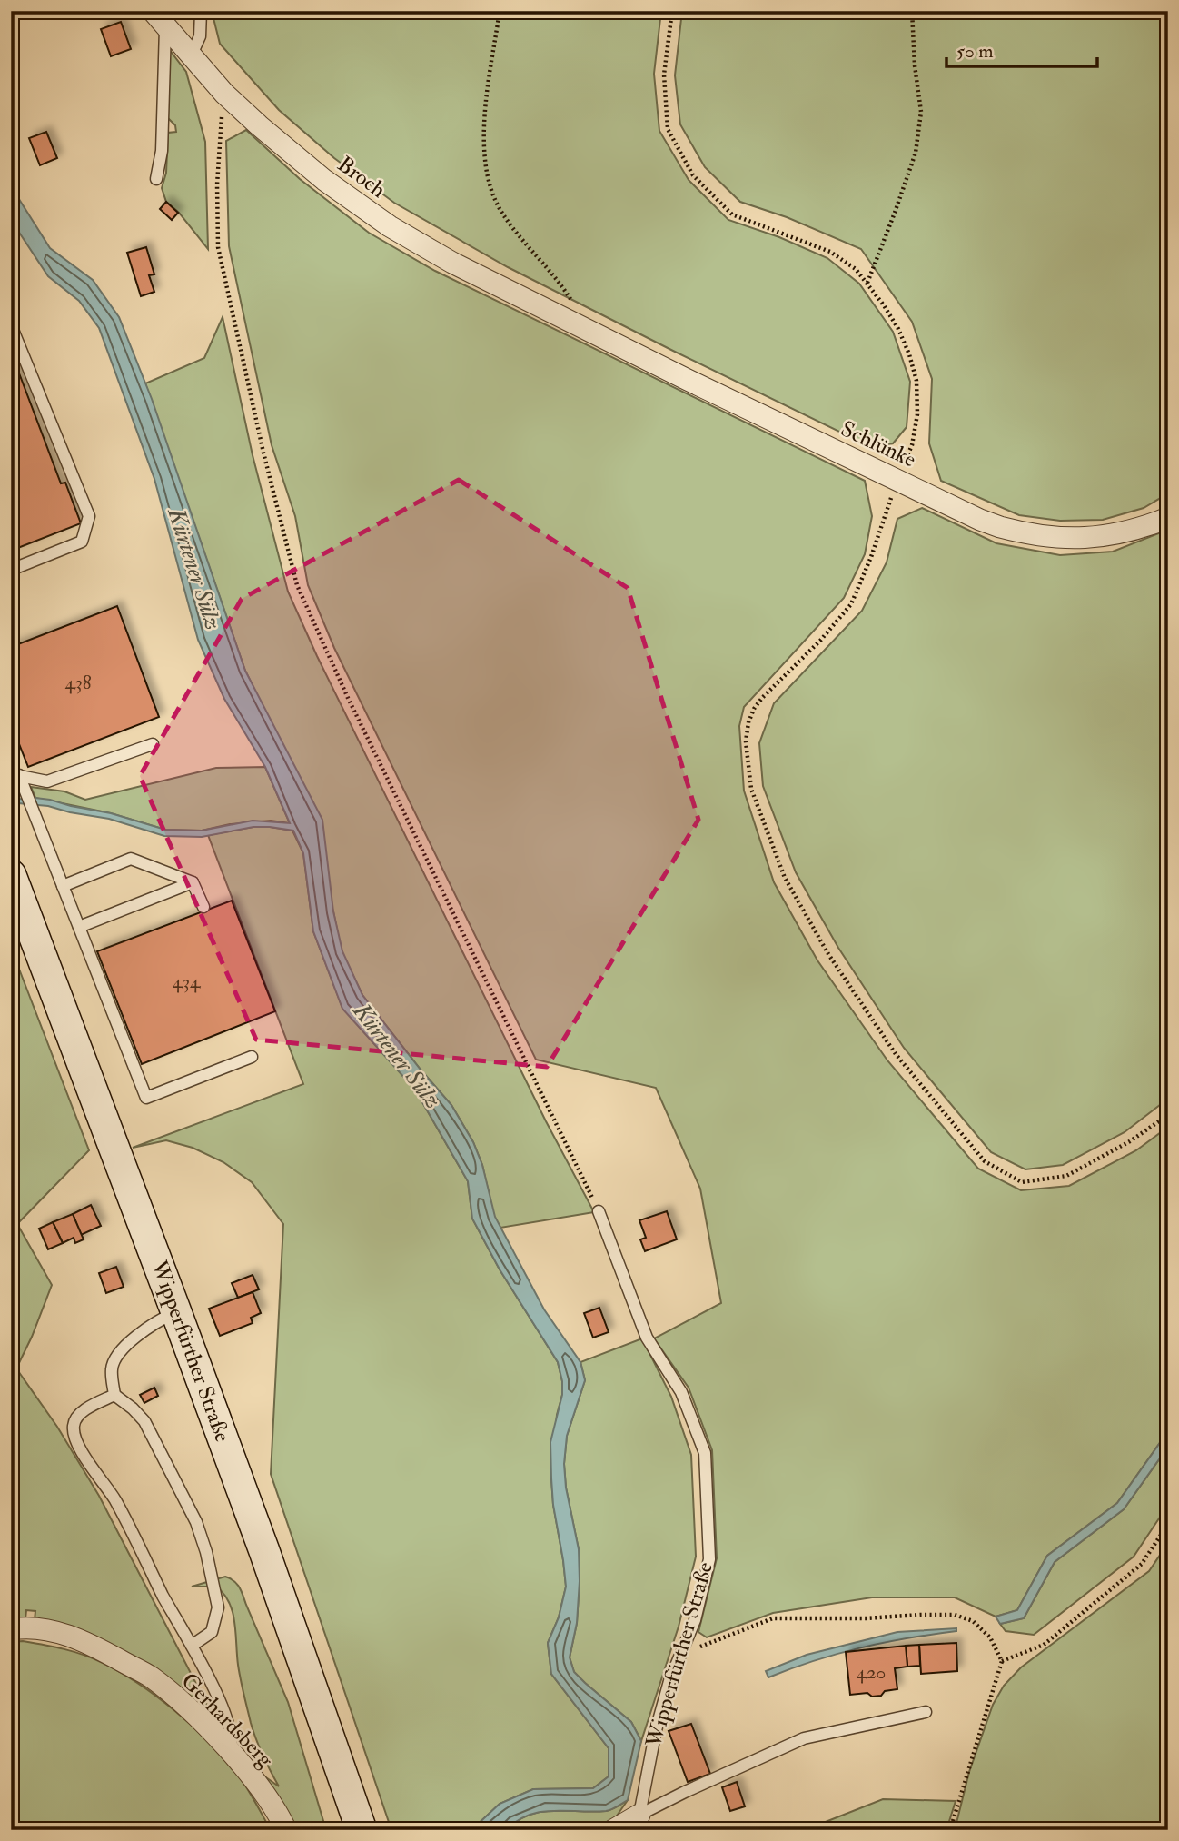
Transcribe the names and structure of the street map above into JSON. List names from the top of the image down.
{
  "streets": {
    "main road": ["Wipperfürther Straße"],
    "street": ["Broch", "Schlünke", "Gerhardsberg"]
  },
  "crossings": [
    ["Broch", "Schlünke"]
  ],
  "water": ["Kürtener Sülz"],
  "house_numbers": ["438", "434", "420"],
  "scale_bar": "50 m"
}
